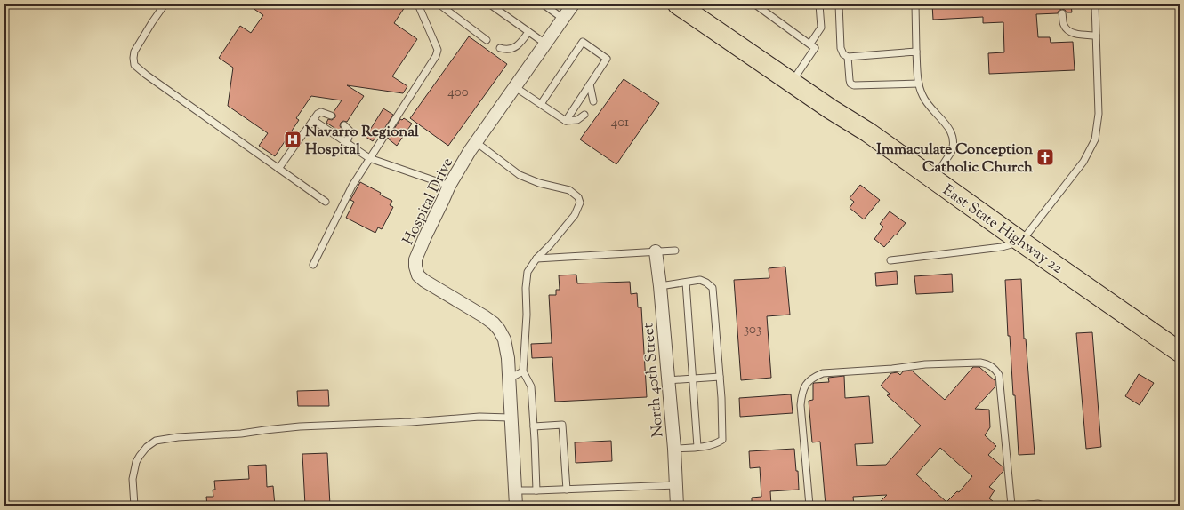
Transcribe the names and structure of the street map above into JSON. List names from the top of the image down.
{
  "streets": {
    "main road": ["East State Highway 22"],
    "street": ["Hospital Drive", "North 40th Street"]
  },
  "places": {
    "hospital": ["Navarro Regional Hospital"],
    "church": ["Immaculate Conception Catholic Church"]
  },
  "house_numbers": ["400", "401", "303"]
}
